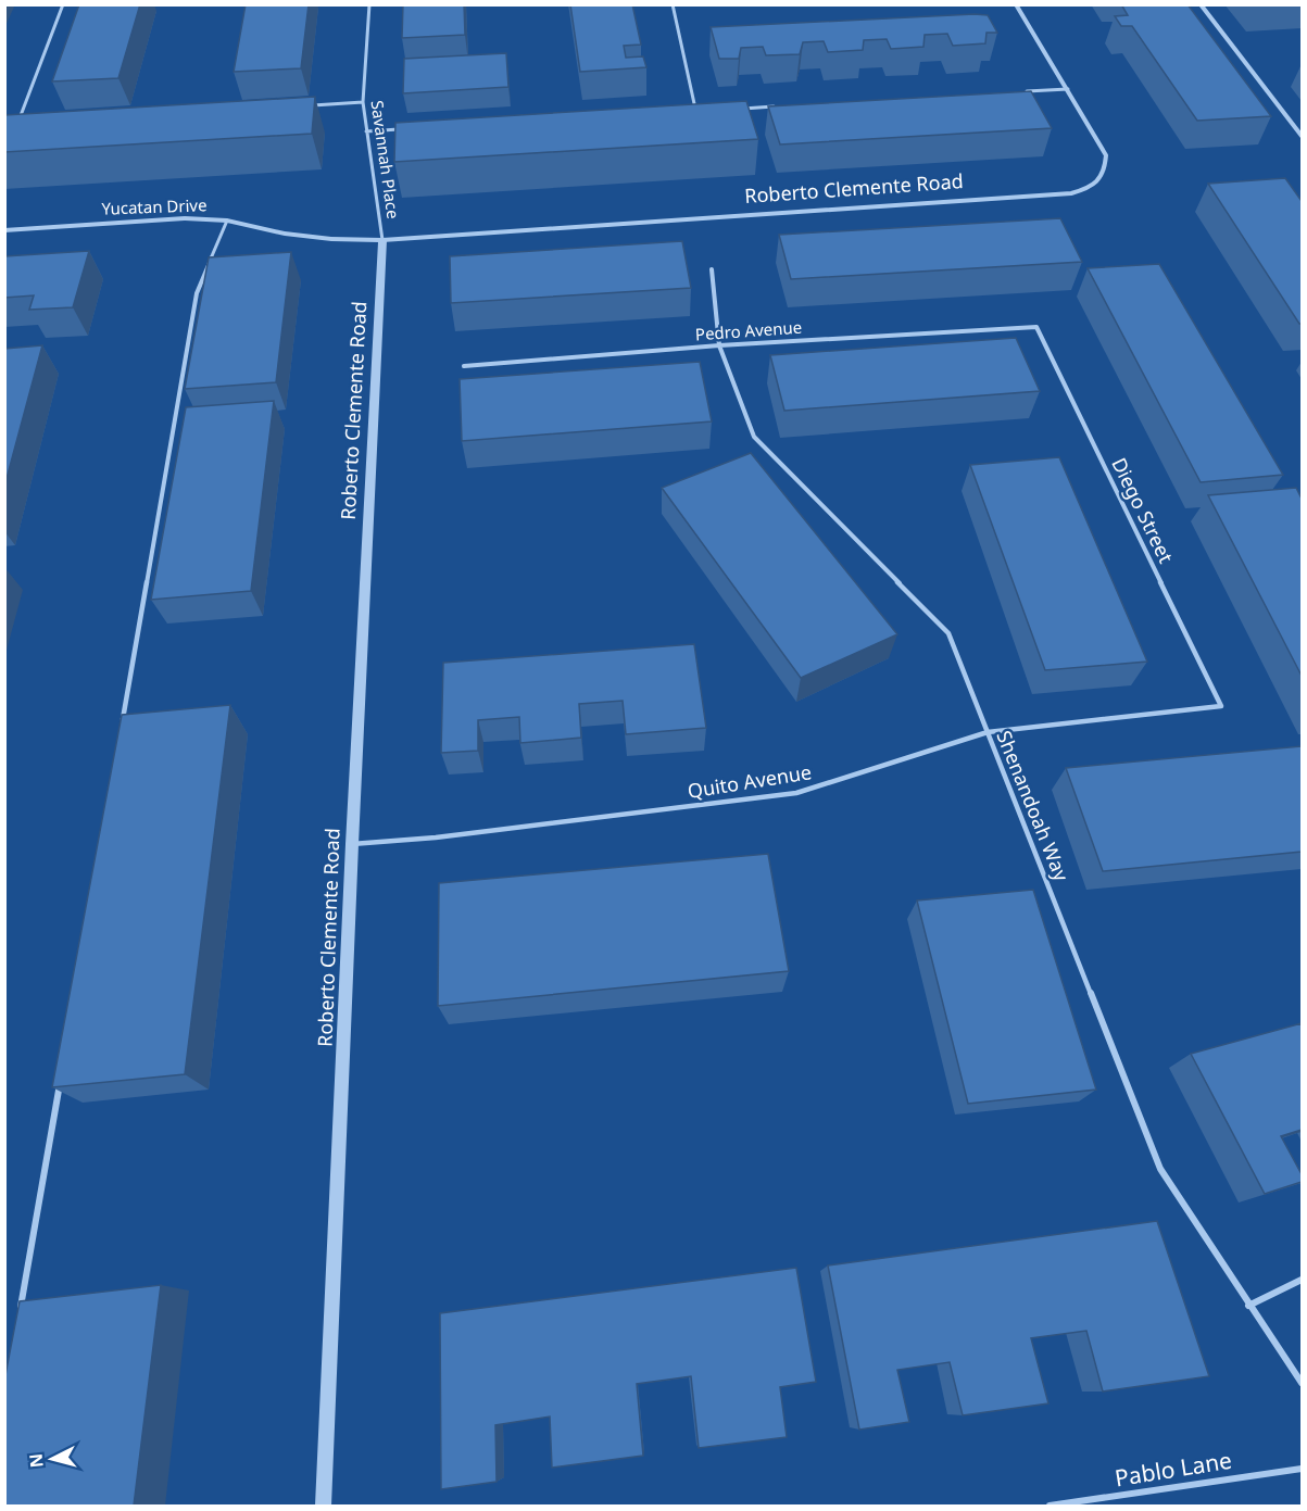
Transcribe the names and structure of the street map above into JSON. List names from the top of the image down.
{
  "streets": {
    "street": ["Roberto Clemente Road", "Yucatan Drive"],
    "lane": [
      "Savannah Place",
      "Pedro Avenue",
      "Diego Street",
      "Quito Avenue",
      "Shenandoah Way",
      "Pablo Lane"
    ]
  },
  "crossings": [
    ["Savannah Place", "Roberto Clemente Road"],
    ["Savannah Place", "Yucatan Drive"],
    ["Roberto Clemente Road", "Yucatan Drive"],
    ["Roberto Clemente Road", "Quito Avenue"],
    ["Pedro Avenue", "Diego Street"],
    ["Pedro Avenue", "Shenandoah Way"],
    ["Diego Street", "Quito Avenue"],
    ["Quito Avenue", "Shenandoah Way"]
  ],
  "north": "left"
}
